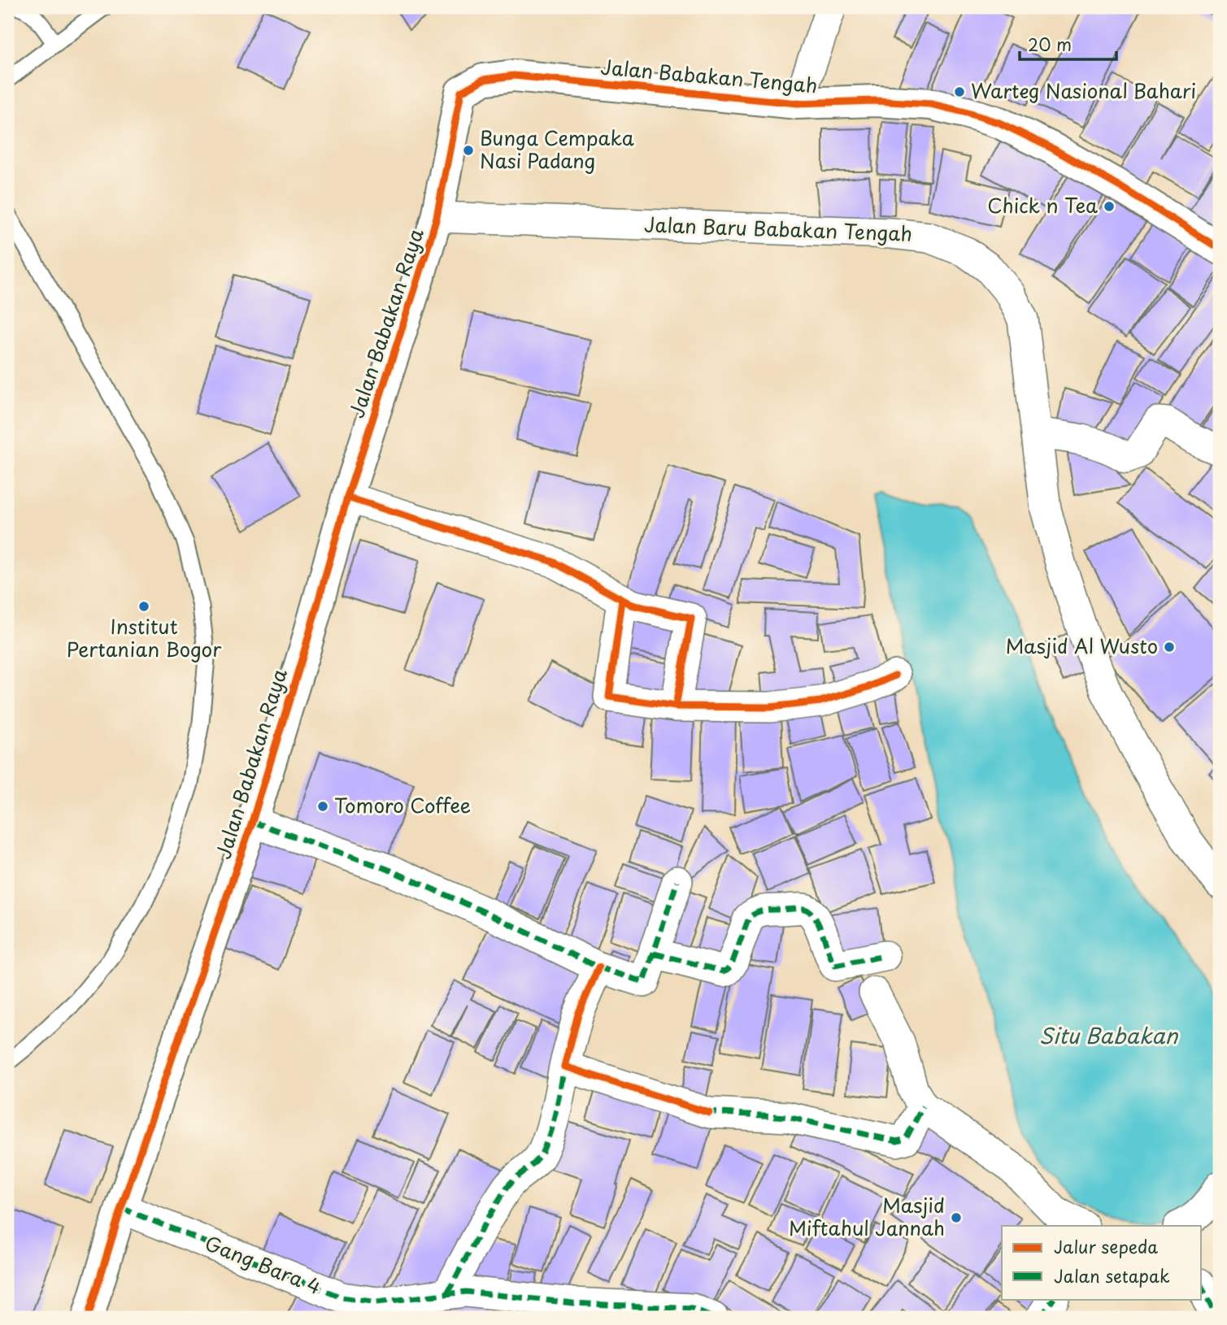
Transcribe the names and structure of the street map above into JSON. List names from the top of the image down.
{
  "streets": {
    "street": [
      "Jalan Babakan Tengah",
      "Jalan Baru Babakan Tengah",
      "Jalan Babakan Raya",
      "Gang Bara 4"
    ]
  },
  "crossings": [
    ["Jalan Babakan Tengah", "Jalan Baru Babakan Tengah"],
    ["Jalan Babakan Tengah", "Jalan Babakan Raya"],
    ["Jalan Baru Babakan Tengah", "Jalan Babakan Raya"],
    ["Jalan Babakan Raya", "Gang Bara 4"]
  ],
  "water": ["Situ Babakan"],
  "places": [
    "Warteg Nasional Bahari",
    "Bunga Cempaka Nasi Padang",
    "Chick n Tea",
    "Institut Pertanian Bogor",
    "Masjid Al Wusto",
    "Tomoro Coffee",
    "Masjid Miftahul Jannah"
  ],
  "legend": ["Jalur sepeda", "Jalan setapak"],
  "scale_bar": "20 m"
}
